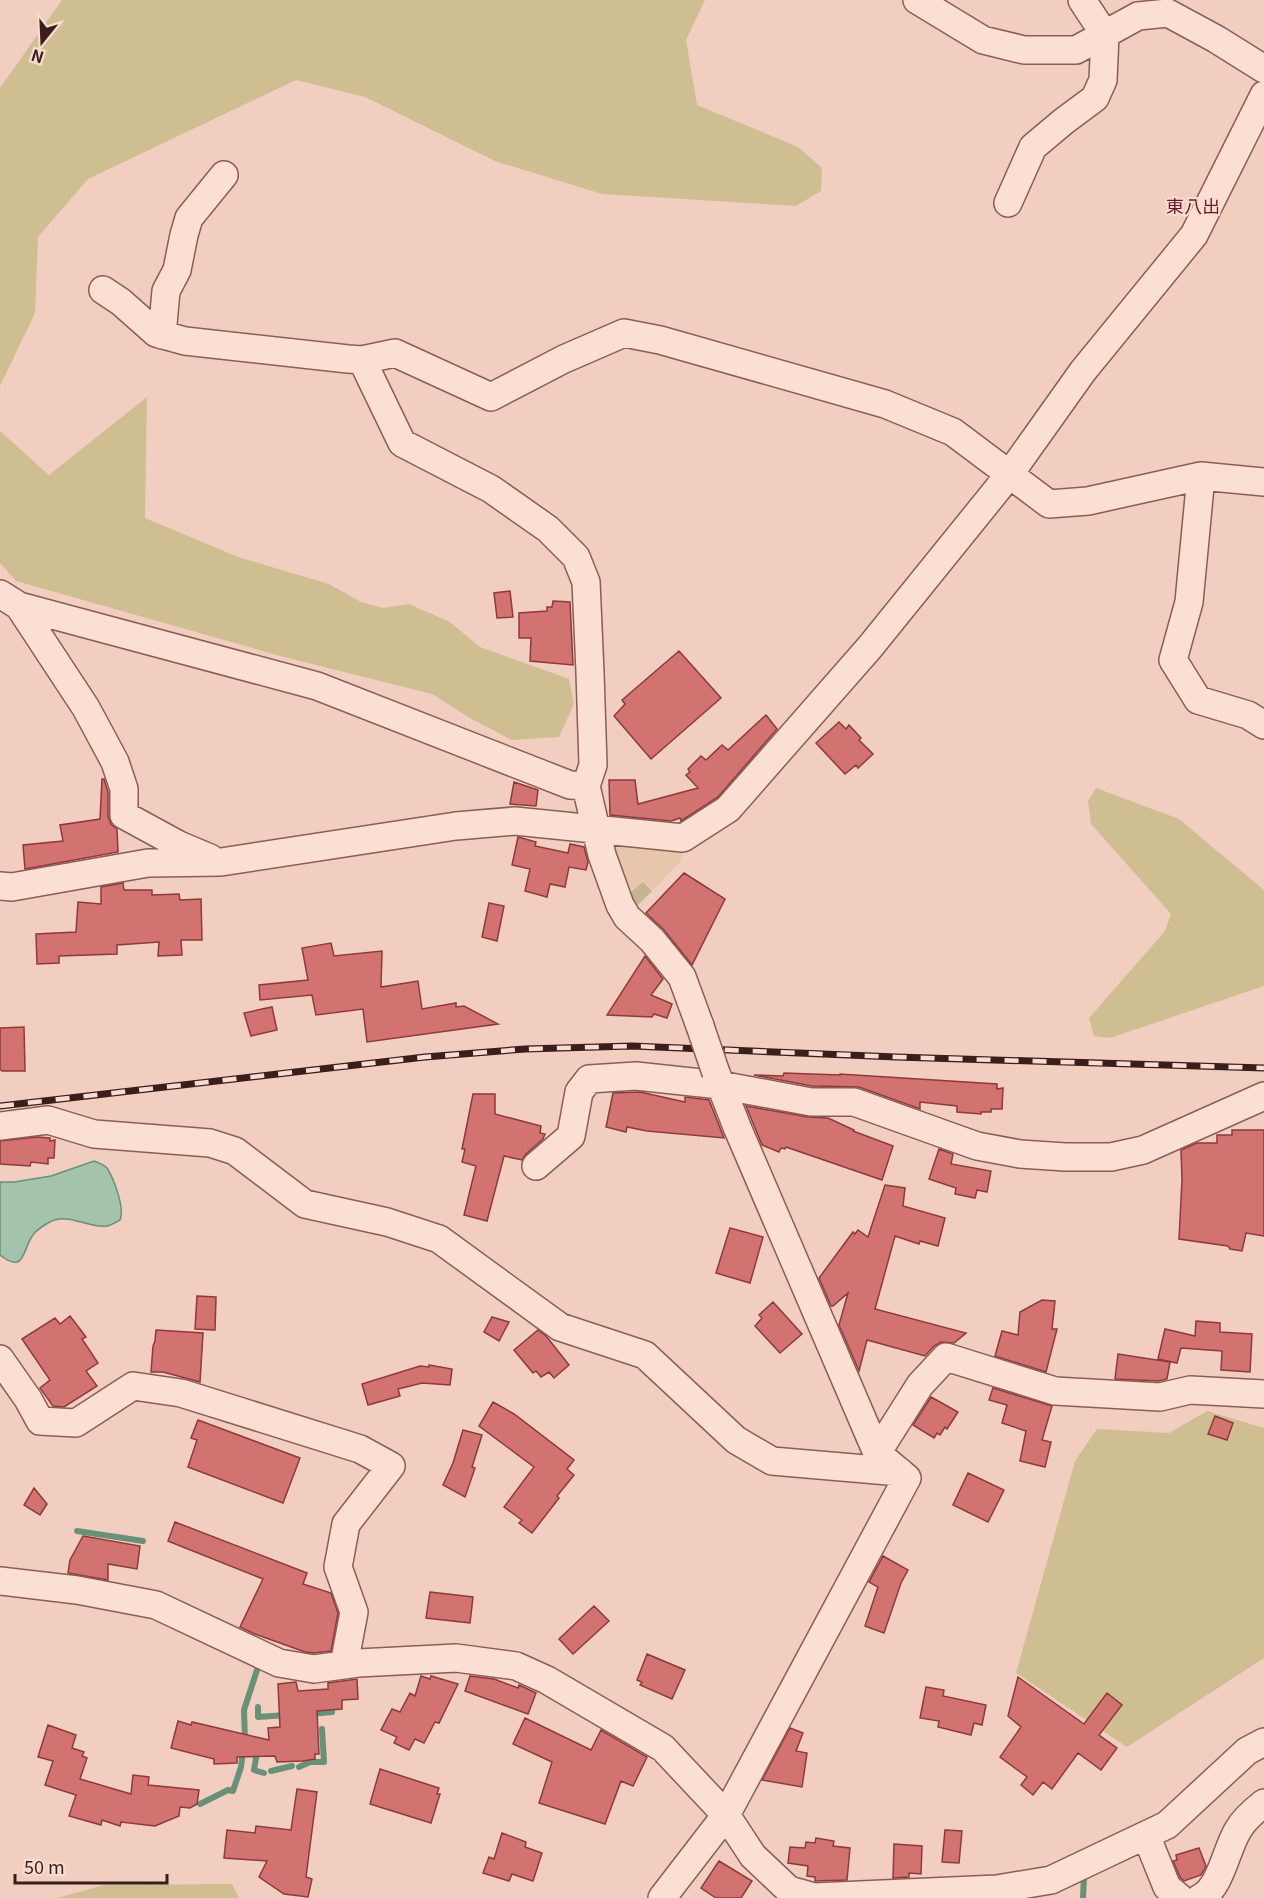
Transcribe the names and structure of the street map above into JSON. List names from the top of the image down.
{
  "districts": ["東八出"],
  "scale_bar": "50 m",
  "north": "bottom"
}
